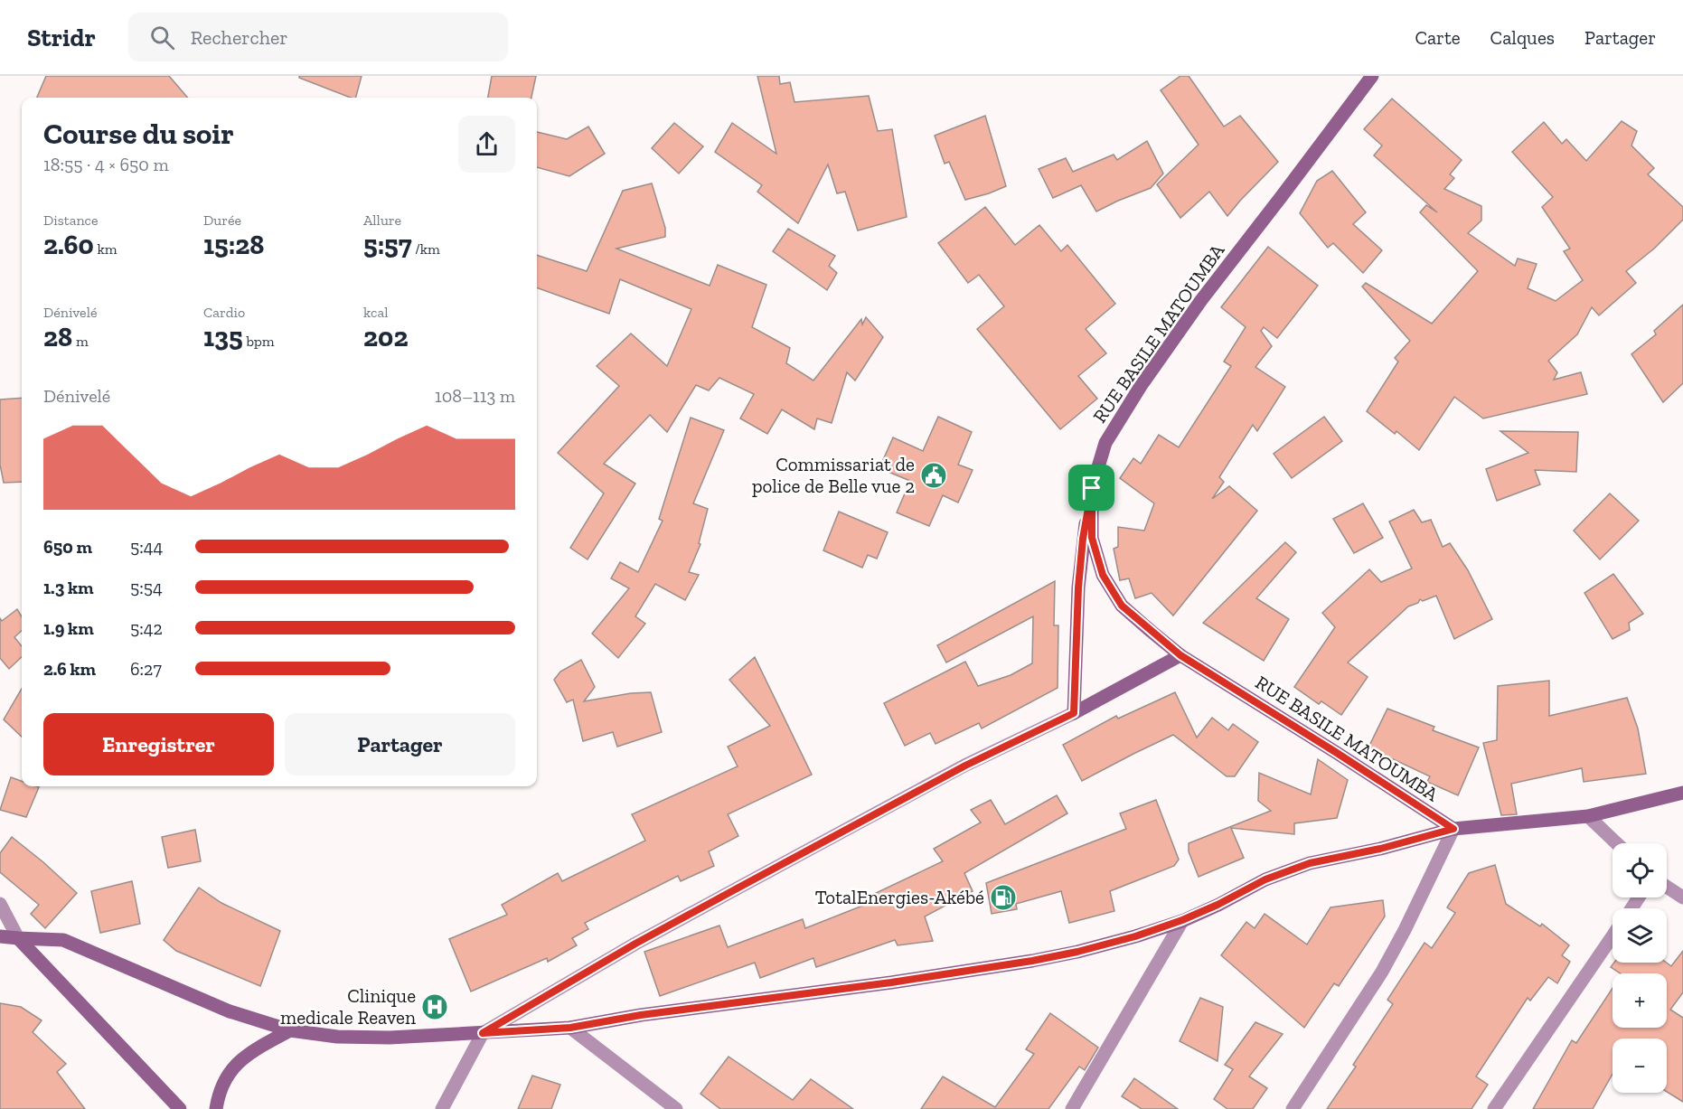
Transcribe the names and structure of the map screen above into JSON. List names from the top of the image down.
{
  "streets": {
    "street": ["RUE BASILE MATOUMBA"]
  },
  "places": {
    "public building": ["Commissariat de police de Belle vue 2"],
    "fuel station": ["TotalEnergies-Akébé"],
    "hospital": ["Clinique medicale Reaven"]
  },
  "page": {
    "header": "Stridr",
    "search": "Rechercher",
    "nav": ["Carte", "Calques", "Partager"],
    "heading": ["Course du soir", "18:55 · 4 × 650 m"],
    "stats": [
      ["Distance", "2.60 km"],
      ["Durée", "15:28"],
      ["Allure", "5:57 /km"],
      ["Dénivelé", "28 m"],
      ["Cardio", "135 bpm"],
      ["kcal", "202"]
    ],
    "chart": ["Dénivelé", "108–113 m"],
    "list": [
      {
        "name": "650 m",
        "note": "5:44"
      },
      {
        "name": "1.3 km",
        "note": "5:54"
      },
      {
        "name": "1.9 km",
        "note": "5:42"
      },
      {
        "name": "2.6 km",
        "note": "6:27"
      }
    ],
    "buttons": ["Enregistrer", "Partager"],
    "map_buttons": ["+", "−"]
  }
}
